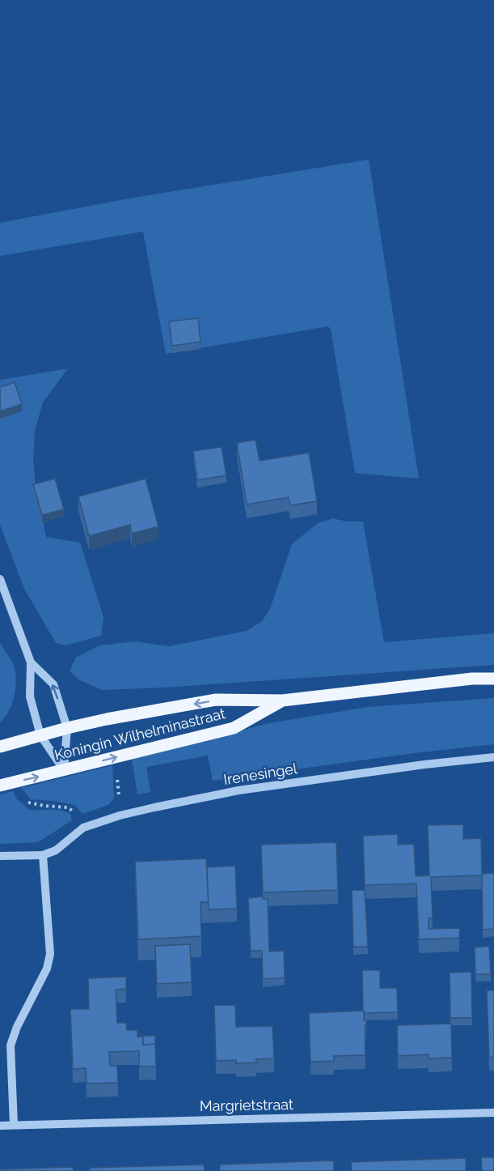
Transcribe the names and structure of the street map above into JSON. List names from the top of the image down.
{
  "streets": {
    "main road": ["Koningin Wilhelminastraat"],
    "street": ["Irenesingel", "Margrietstraat"]
  }
}
